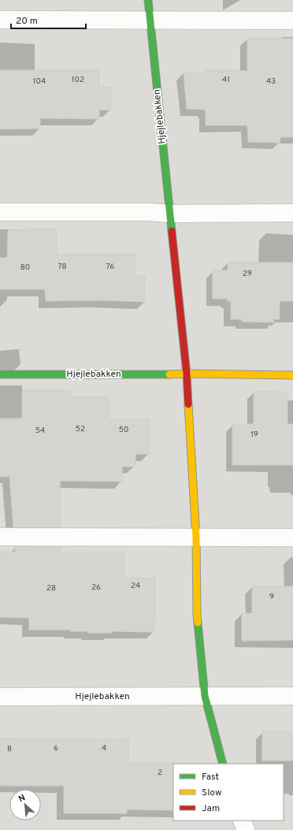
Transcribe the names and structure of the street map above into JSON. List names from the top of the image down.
{
  "streets": {
    "street": ["Hjejlebakken"]
  },
  "house_numbers": [
    "102",
    "41",
    "104",
    "43",
    "78",
    "76",
    "80",
    "29",
    "52",
    "50",
    "54",
    "19",
    "24",
    "26",
    "28",
    "9",
    "6",
    "4",
    "8",
    "2"
  ],
  "legend": ["Fast", "Slow", "Jam"],
  "scale_bar": "20 m",
  "north": "top left"
}
